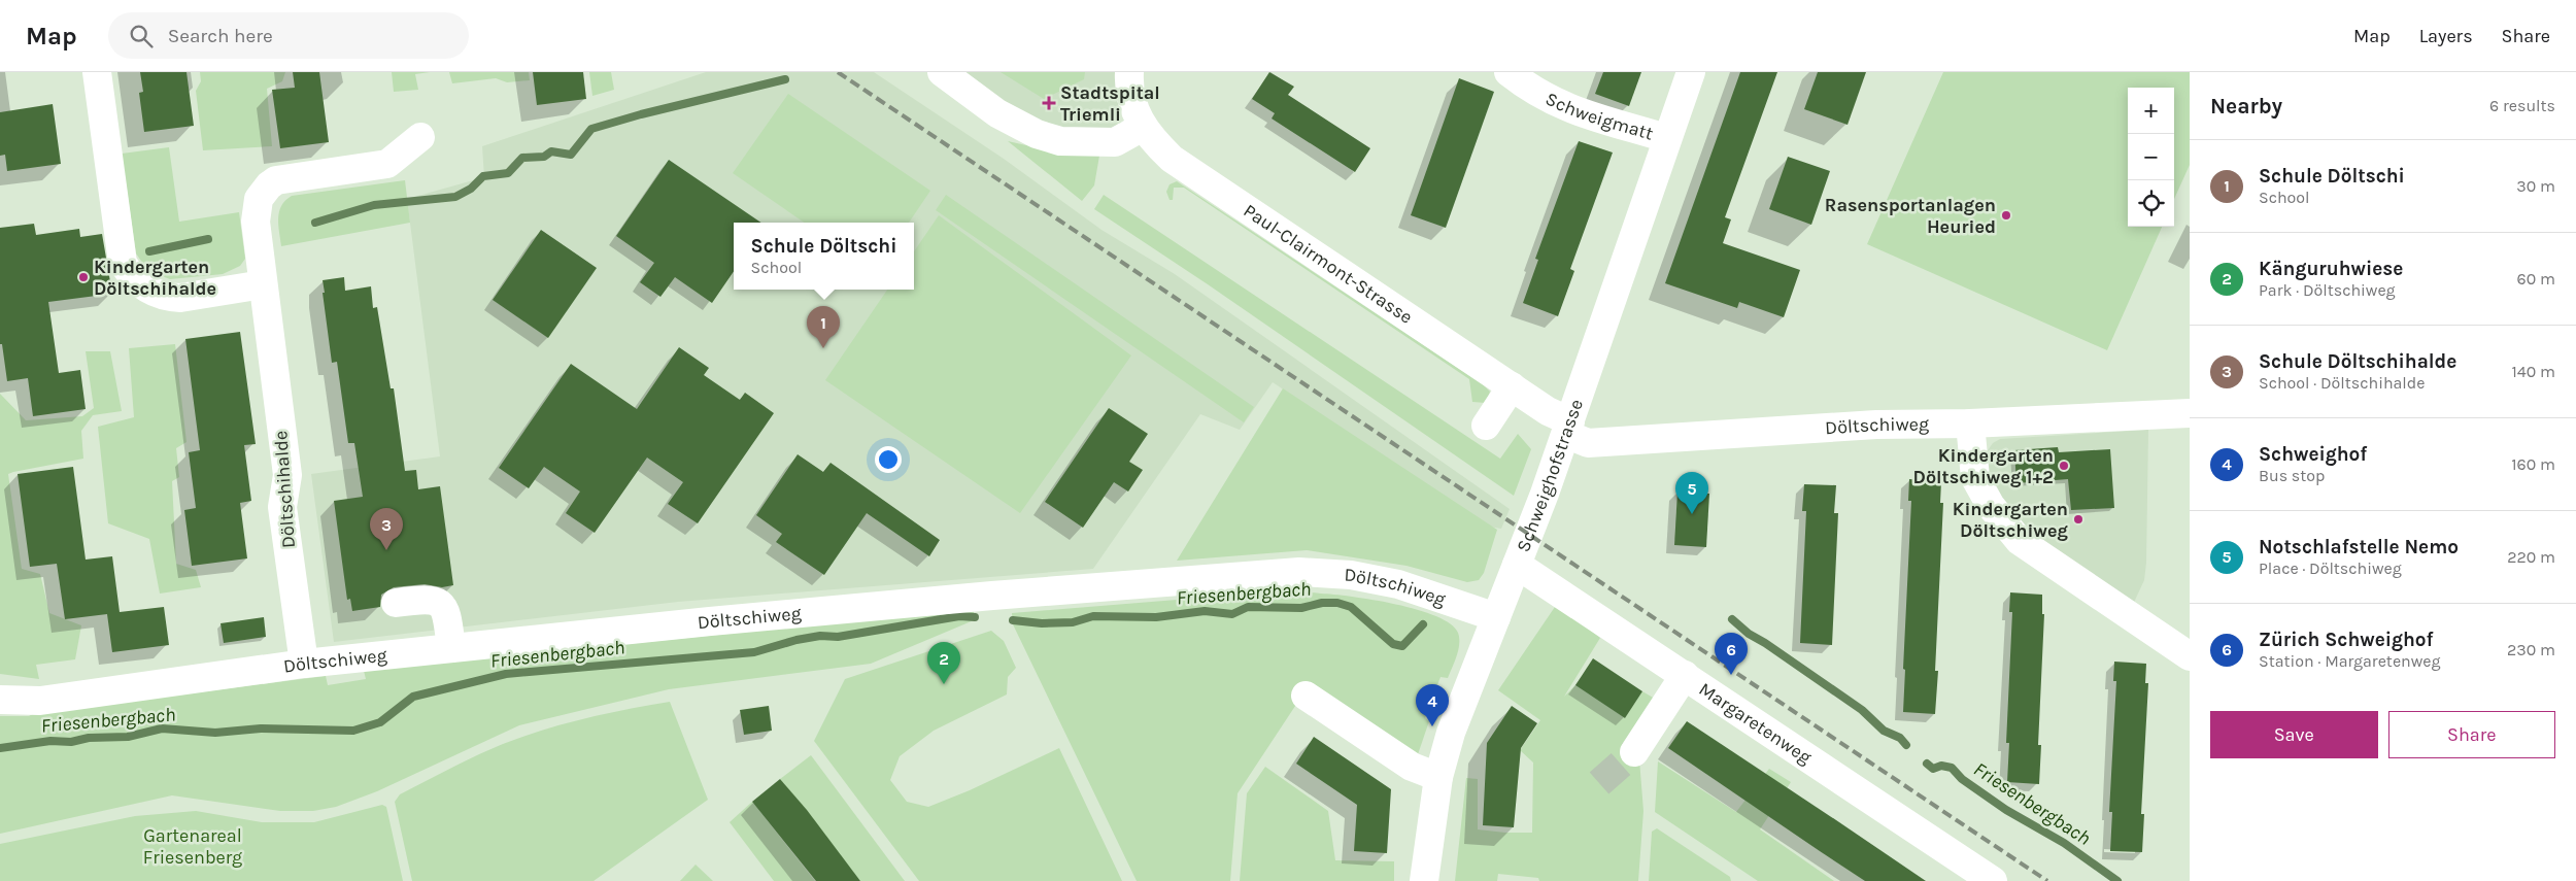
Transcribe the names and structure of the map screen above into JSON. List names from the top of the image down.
{
  "streets": {
    "street": [
      "Schweigmatt",
      "Paul-Clairmont-Strasse",
      "Döltschiweg",
      "Schweighofstrasse",
      "Döltschihalde",
      "Margaretenweg"
    ]
  },
  "crossings": [
    ["Schweigmatt", "Schweighofstrasse"],
    ["Paul-Clairmont-Strasse", "Döltschiweg"],
    ["Paul-Clairmont-Strasse", "Schweighofstrasse"],
    ["Döltschiweg", "Schweighofstrasse"],
    ["Döltschiweg", "Döltschihalde"],
    ["Schweighofstrasse", "Margaretenweg"]
  ],
  "water": ["Friesenbergbach"],
  "parks": ["Gartenareal Friesenberg"],
  "places": {
    "health": ["Stadtspital Triemli"],
    "other": [
      "Rasensportanlagen Heuried",
      "Kindergarten Döltschihalde",
      "Kindergarten Döltschiweg 1+2",
      "Kindergarten Döltschiweg"
    ]
  },
  "page": {
    "header": "Map",
    "search": "Search here",
    "nav": ["Map", "Layers", "Share"],
    "heading": ["Nearby", "6 results"],
    "map_buttons": ["+", "−"],
    "list": [
      {
        "mark": "1",
        "name": "Schule Döltschi",
        "note": "School",
        "value": "30 m"
      },
      {
        "mark": "2",
        "name": "Känguruhwiese",
        "note": "Park · Döltschiweg",
        "value": "60 m"
      },
      {
        "mark": "3",
        "name": "Schule Döltschihalde",
        "note": "School · Döltschihalde",
        "value": "140 m"
      },
      {
        "mark": "4",
        "name": "Schweighof",
        "note": "Bus stop",
        "value": "160 m"
      },
      {
        "mark": "5",
        "name": "Notschlafstelle Nemo",
        "note": "Place · Döltschiweg",
        "value": "220 m"
      },
      {
        "mark": "6",
        "name": "Zürich Schweighof",
        "note": "Station · Margaretenweg",
        "value": "230 m"
      }
    ],
    "popup": ["Schule Döltschi", "School"],
    "pins": [
      "1",
      "5",
      "3",
      "6",
      "2",
      "4"
    ],
    "buttons": ["Save", "Share"]
  }
}
